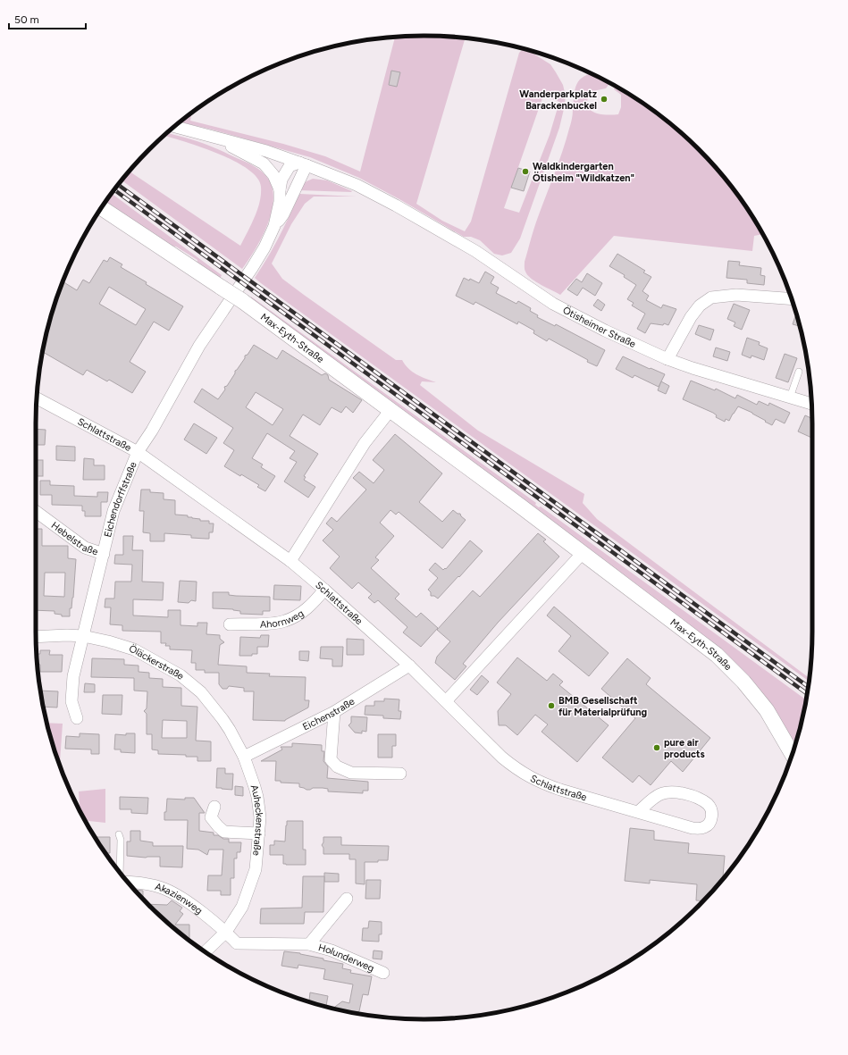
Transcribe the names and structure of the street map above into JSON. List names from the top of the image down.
{
  "streets": {
    "street": [
      "Ötisheimer Straße",
      "Max-Eyth-Straße",
      "Schlattstraße",
      "Eichendorffstraße",
      "Hebelstraße",
      "Ahornweg",
      "Öläckerstraße",
      "Eichenstraße",
      "Auheckenstraße",
      "Akazienweg",
      "Holunderweg"
    ]
  },
  "crossings": [
    ["Max-Eyth-Straße", "Eichendorffstraße"],
    ["Schlattstraße", "Eichendorffstraße"],
    ["Schlattstraße", "Ahornweg"],
    ["Schlattstraße", "Eichenstraße"],
    ["Eichendorffstraße", "Hebelstraße"],
    ["Eichendorffstraße", "Öläckerstraße"],
    ["Öläckerstraße", "Eichenstraße"],
    ["Öläckerstraße", "Auheckenstraße"],
    ["Eichenstraße", "Auheckenstraße"],
    ["Auheckenstraße", "Akazienweg"],
    ["Auheckenstraße", "Holunderweg"],
    ["Akazienweg", "Holunderweg"]
  ],
  "places": [
    "Wanderparkplatz Barackenbuckel",
    "Waldkindergarten Ötisheim \"Wildkatzen\"",
    "BMB Gesellschaft für Materialprüfung",
    "pure air products"
  ],
  "scale_bar": "50 m"
}
